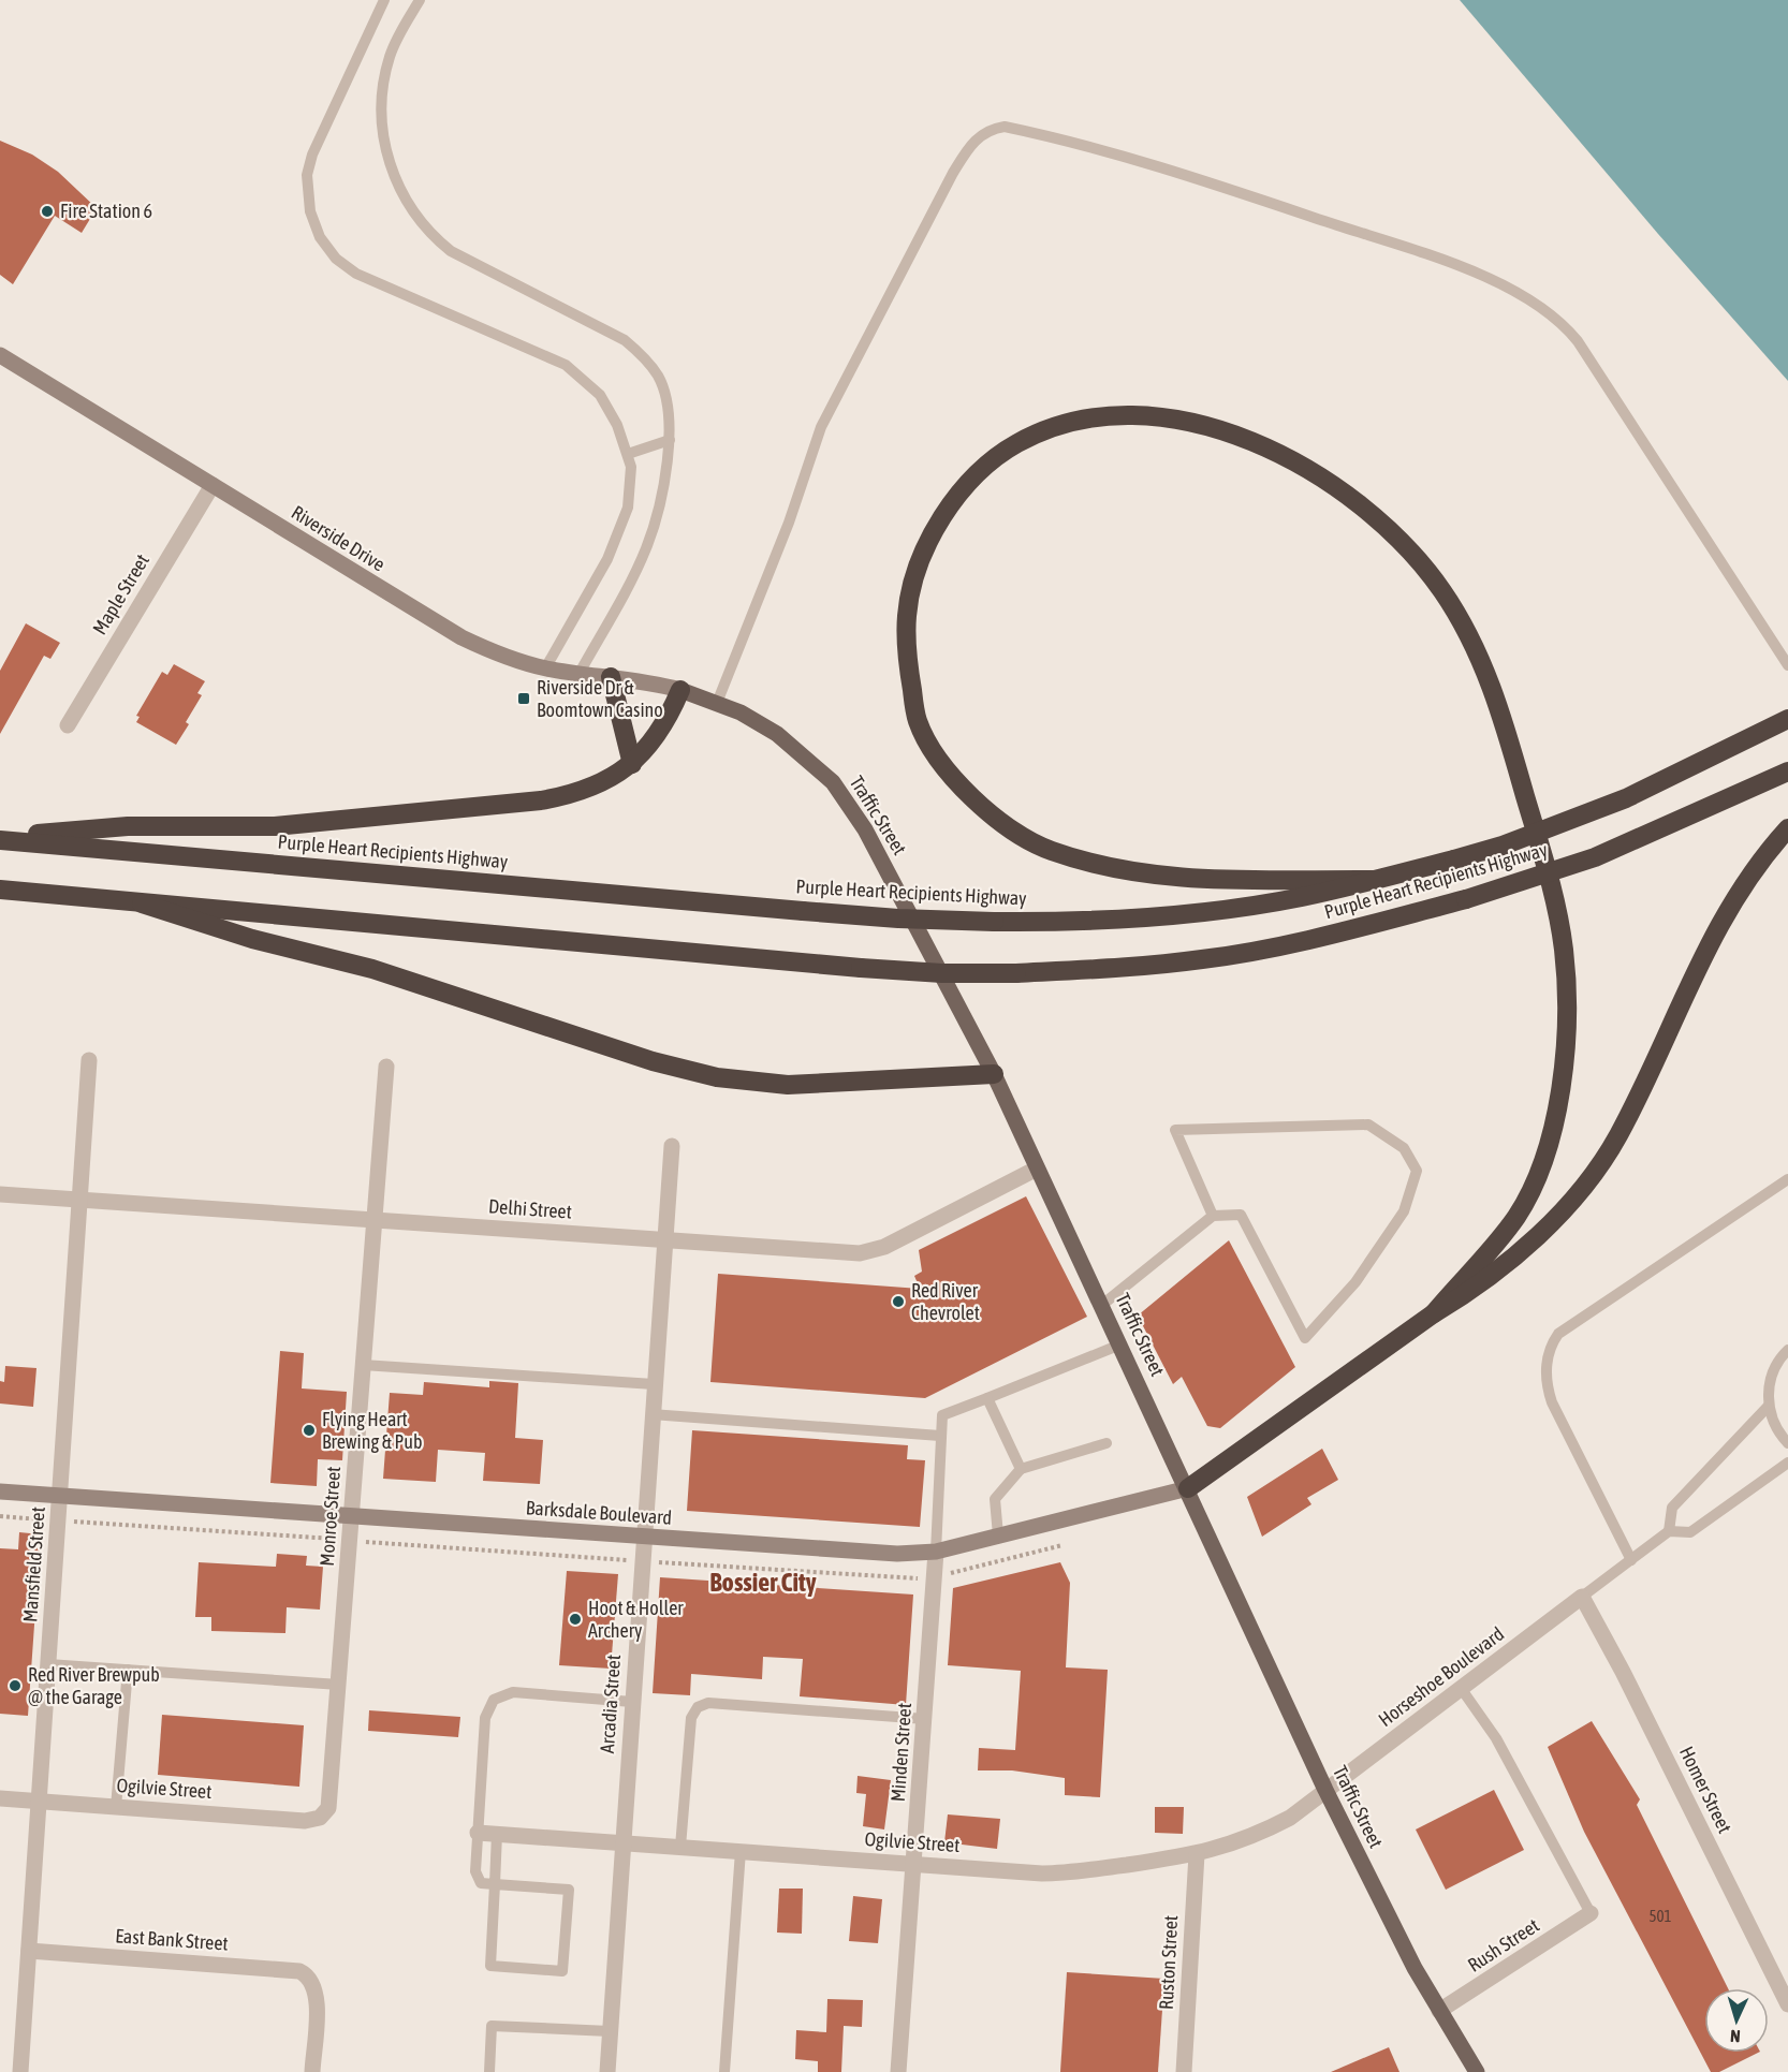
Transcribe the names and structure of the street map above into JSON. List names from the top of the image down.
{
  "streets": {
    "highway": ["Purple Heart Recipients Highway"],
    "main road": ["Riverside Drive", "Traffic Street", "Barksdale Boulevard"],
    "street": [
      "Maple Street",
      "Delhi Street",
      "Monroe Street",
      "Mansfield Street",
      "Horseshoe Boulevard",
      "Arcadia Street",
      "Minden Street",
      "Ogilvie Street",
      "Homer Street",
      "East Bank Street",
      "Rush Street",
      "Ruston Street"
    ]
  },
  "crossings": [
    ["Riverside Drive", "Maple Street"],
    ["Riverside Drive", "Traffic Street"],
    ["Traffic Street", "Delhi Street"],
    ["Traffic Street", "Barksdale Boulevard"],
    ["Traffic Street", "Horseshoe Boulevard"],
    ["Traffic Street", "Ogilvie Street"],
    ["Traffic Street", "Rush Street"],
    ["Delhi Street", "Monroe Street"],
    ["Delhi Street", "Mansfield Street"],
    ["Delhi Street", "Arcadia Street"],
    ["Barksdale Boulevard", "Monroe Street"],
    ["Barksdale Boulevard", "Mansfield Street"],
    ["Barksdale Boulevard", "Arcadia Street"],
    ["Barksdale Boulevard", "Minden Street"],
    ["Monroe Street", "Ogilvie Street"],
    ["Mansfield Street", "Ogilvie Street"],
    ["Mansfield Street", "East Bank Street"],
    ["Horseshoe Boulevard", "Ogilvie Street"],
    ["Horseshoe Boulevard", "Homer Street"],
    ["Arcadia Street", "Ogilvie Street"],
    ["Minden Street", "Ogilvie Street"],
    ["Ogilvie Street", "Ruston Street"]
  ],
  "districts": ["Bossier City"],
  "places": {
    "other": [
      "Fire Station 6",
      "Red River Chevrolet",
      "Flying Heart Brewing & Pub",
      "Hoot & Holler Archery",
      "Red River Brewpub @ the Garage"
    ],
    "transit": ["Riverside Dr & Boomtown Casino"]
  },
  "house_numbers": ["501"],
  "north": "bottom"
}
